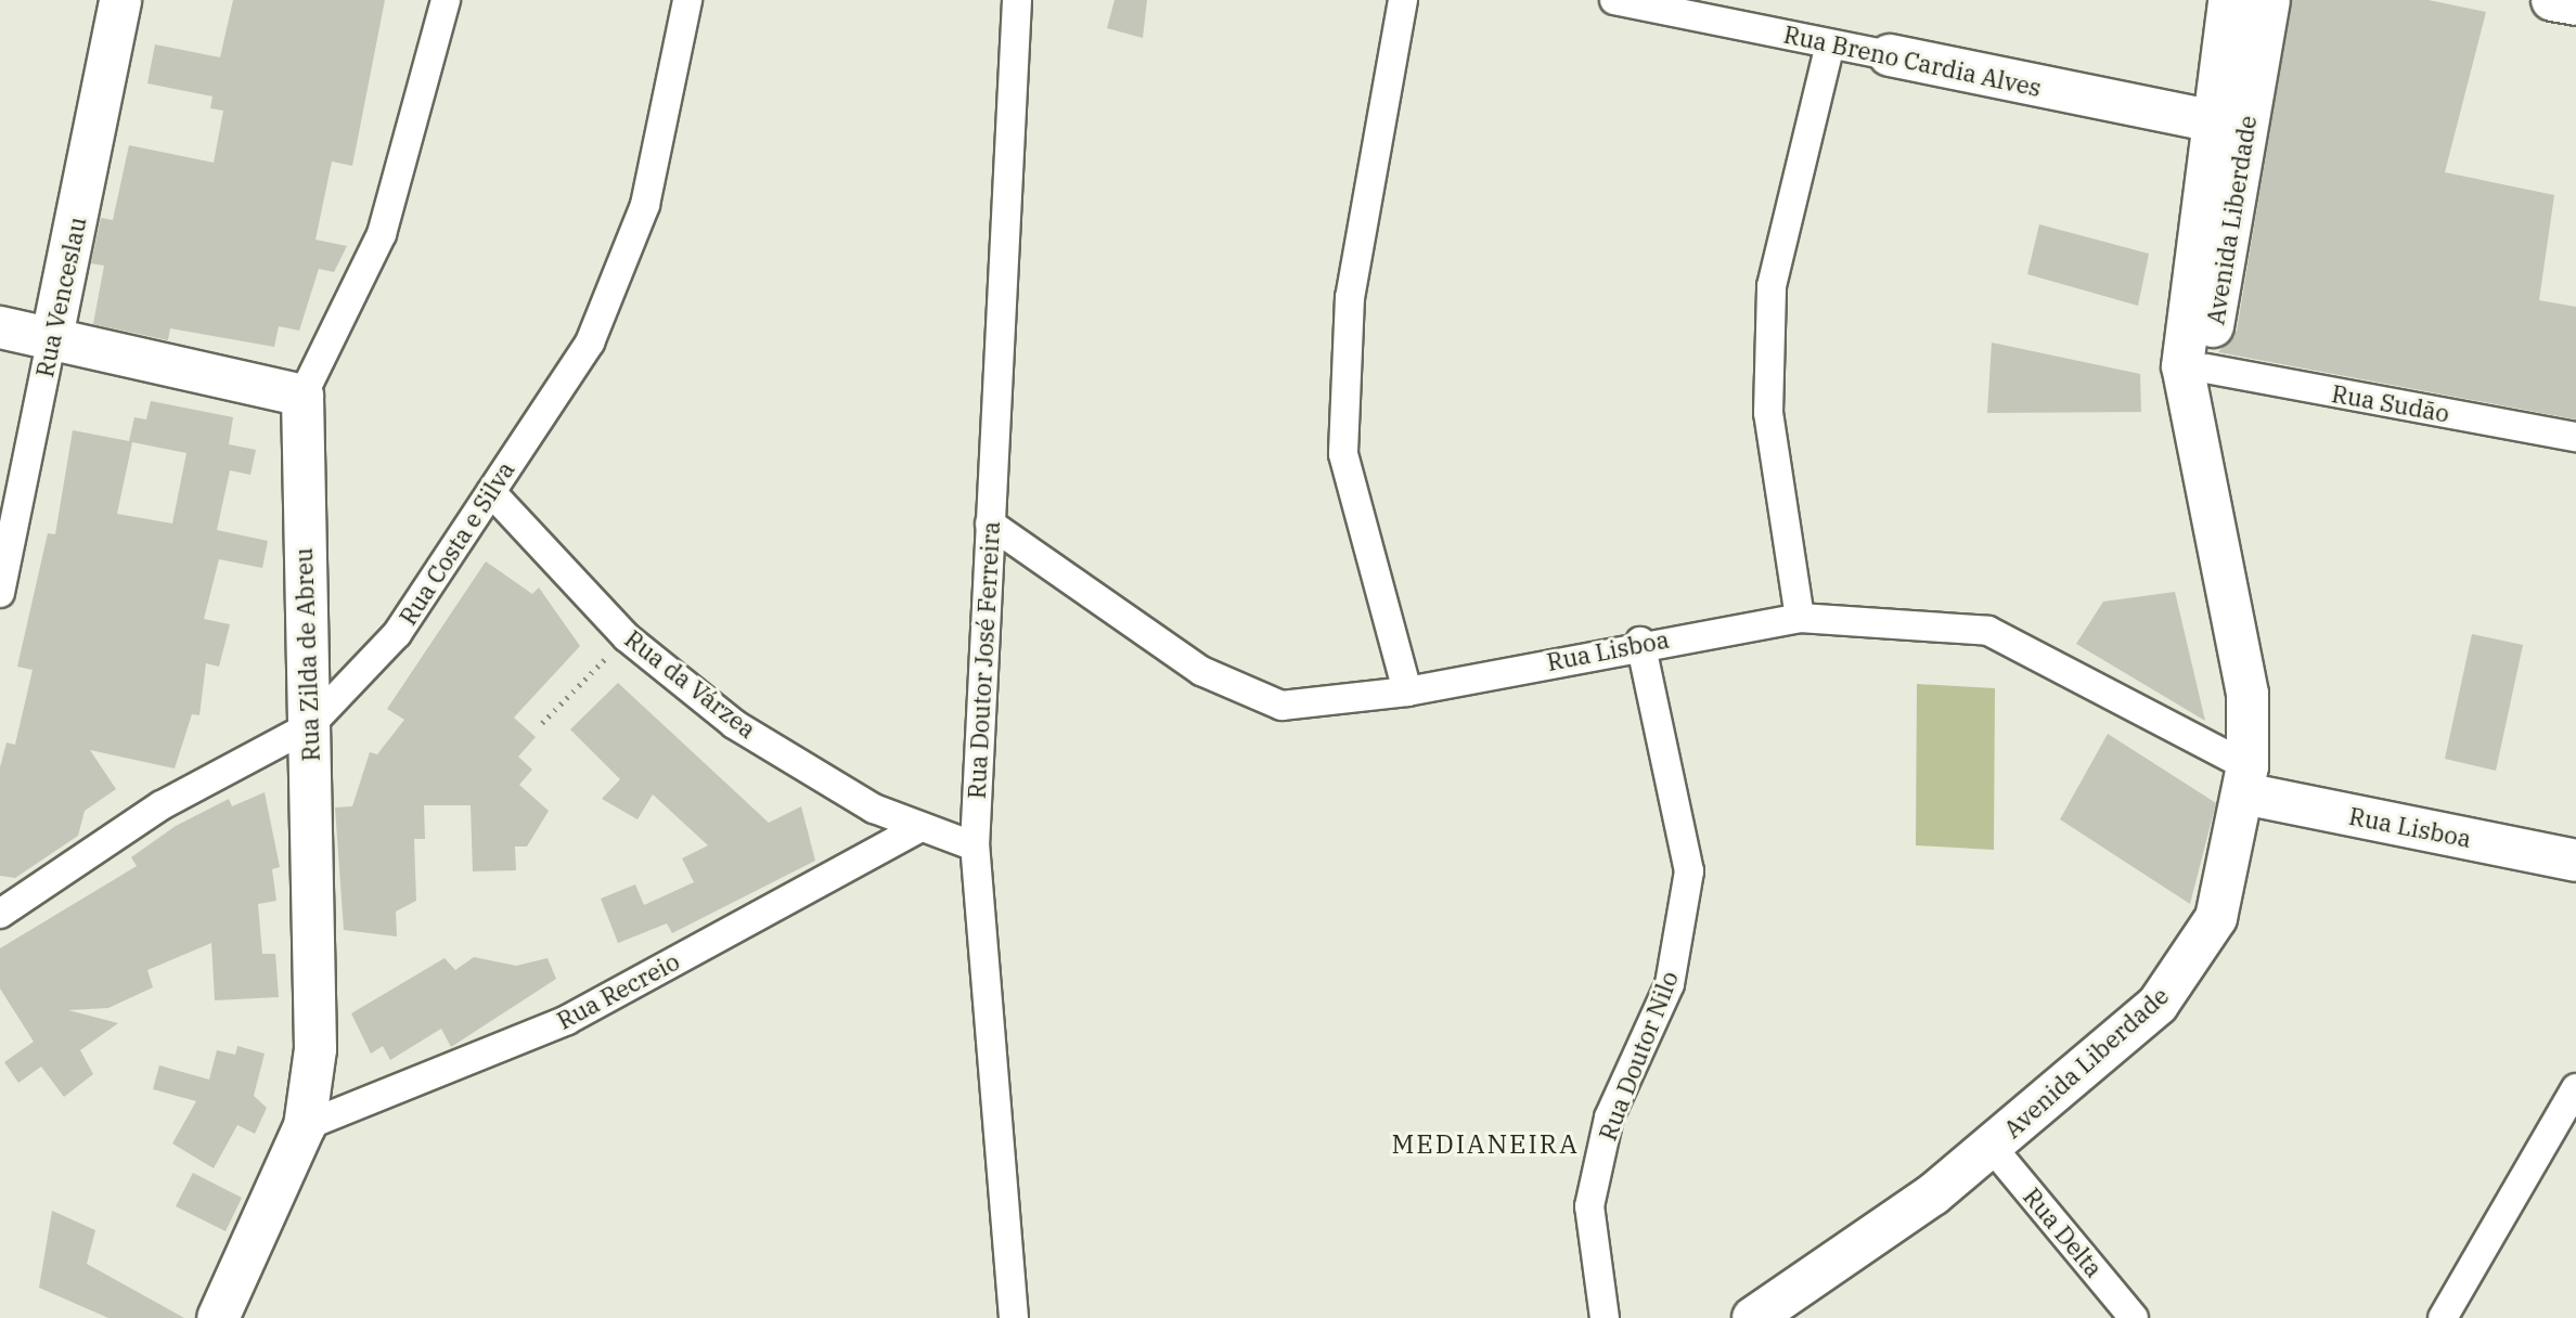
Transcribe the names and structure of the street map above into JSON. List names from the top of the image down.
{
  "streets": {
    "main road": [
      "Rua Breno Cardia Alves",
      "Avenida Liberdade",
      "Rua Venceslau",
      "Rua Lisboa",
      "Rua Zilda de Abreu"
    ],
    "street": [
      "Rua Sudão",
      "Rua Costa e Silva",
      "Rua Doutor José Ferreira",
      "Rua da Várzea",
      "Rua Recreio",
      "Rua Doutor Nilo",
      "Rua Delta"
    ]
  },
  "crossings": [
    ["Rua Breno Cardia Alves", "Avenida Liberdade"],
    ["Avenida Liberdade", "Rua Sudão"],
    ["Avenida Liberdade", "Rua Lisboa"],
    ["Avenida Liberdade", "Rua Delta"],
    ["Rua Costa e Silva", "Rua Zilda de Abreu"],
    ["Rua Costa e Silva", "Rua da Várzea"],
    ["Rua Lisboa", "Rua Doutor José Ferreira"],
    ["Rua Lisboa", "Rua Doutor Nilo"],
    ["Rua Zilda de Abreu", "Rua Recreio"],
    ["Rua Doutor José Ferreira", "Rua da Várzea"],
    ["Rua da Várzea", "Rua Recreio"]
  ],
  "districts": ["MEDIANEIRA"]
}
